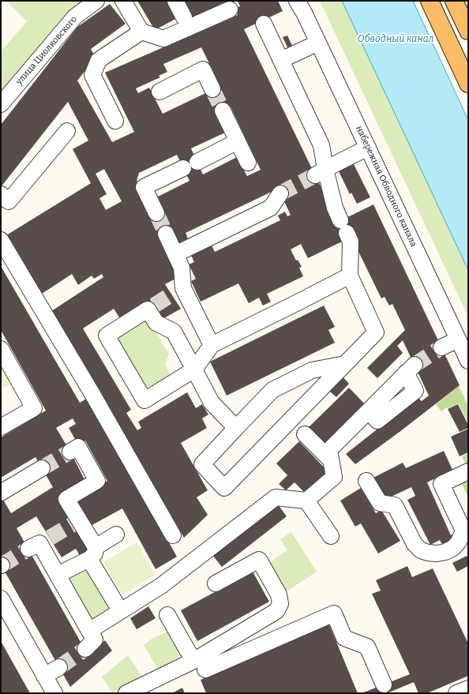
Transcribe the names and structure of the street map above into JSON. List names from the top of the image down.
{
  "streets": {
    "street": ["улица Циолковского", "набережная Обводного канала"]
  },
  "water": ["Обводный канал"]
}
